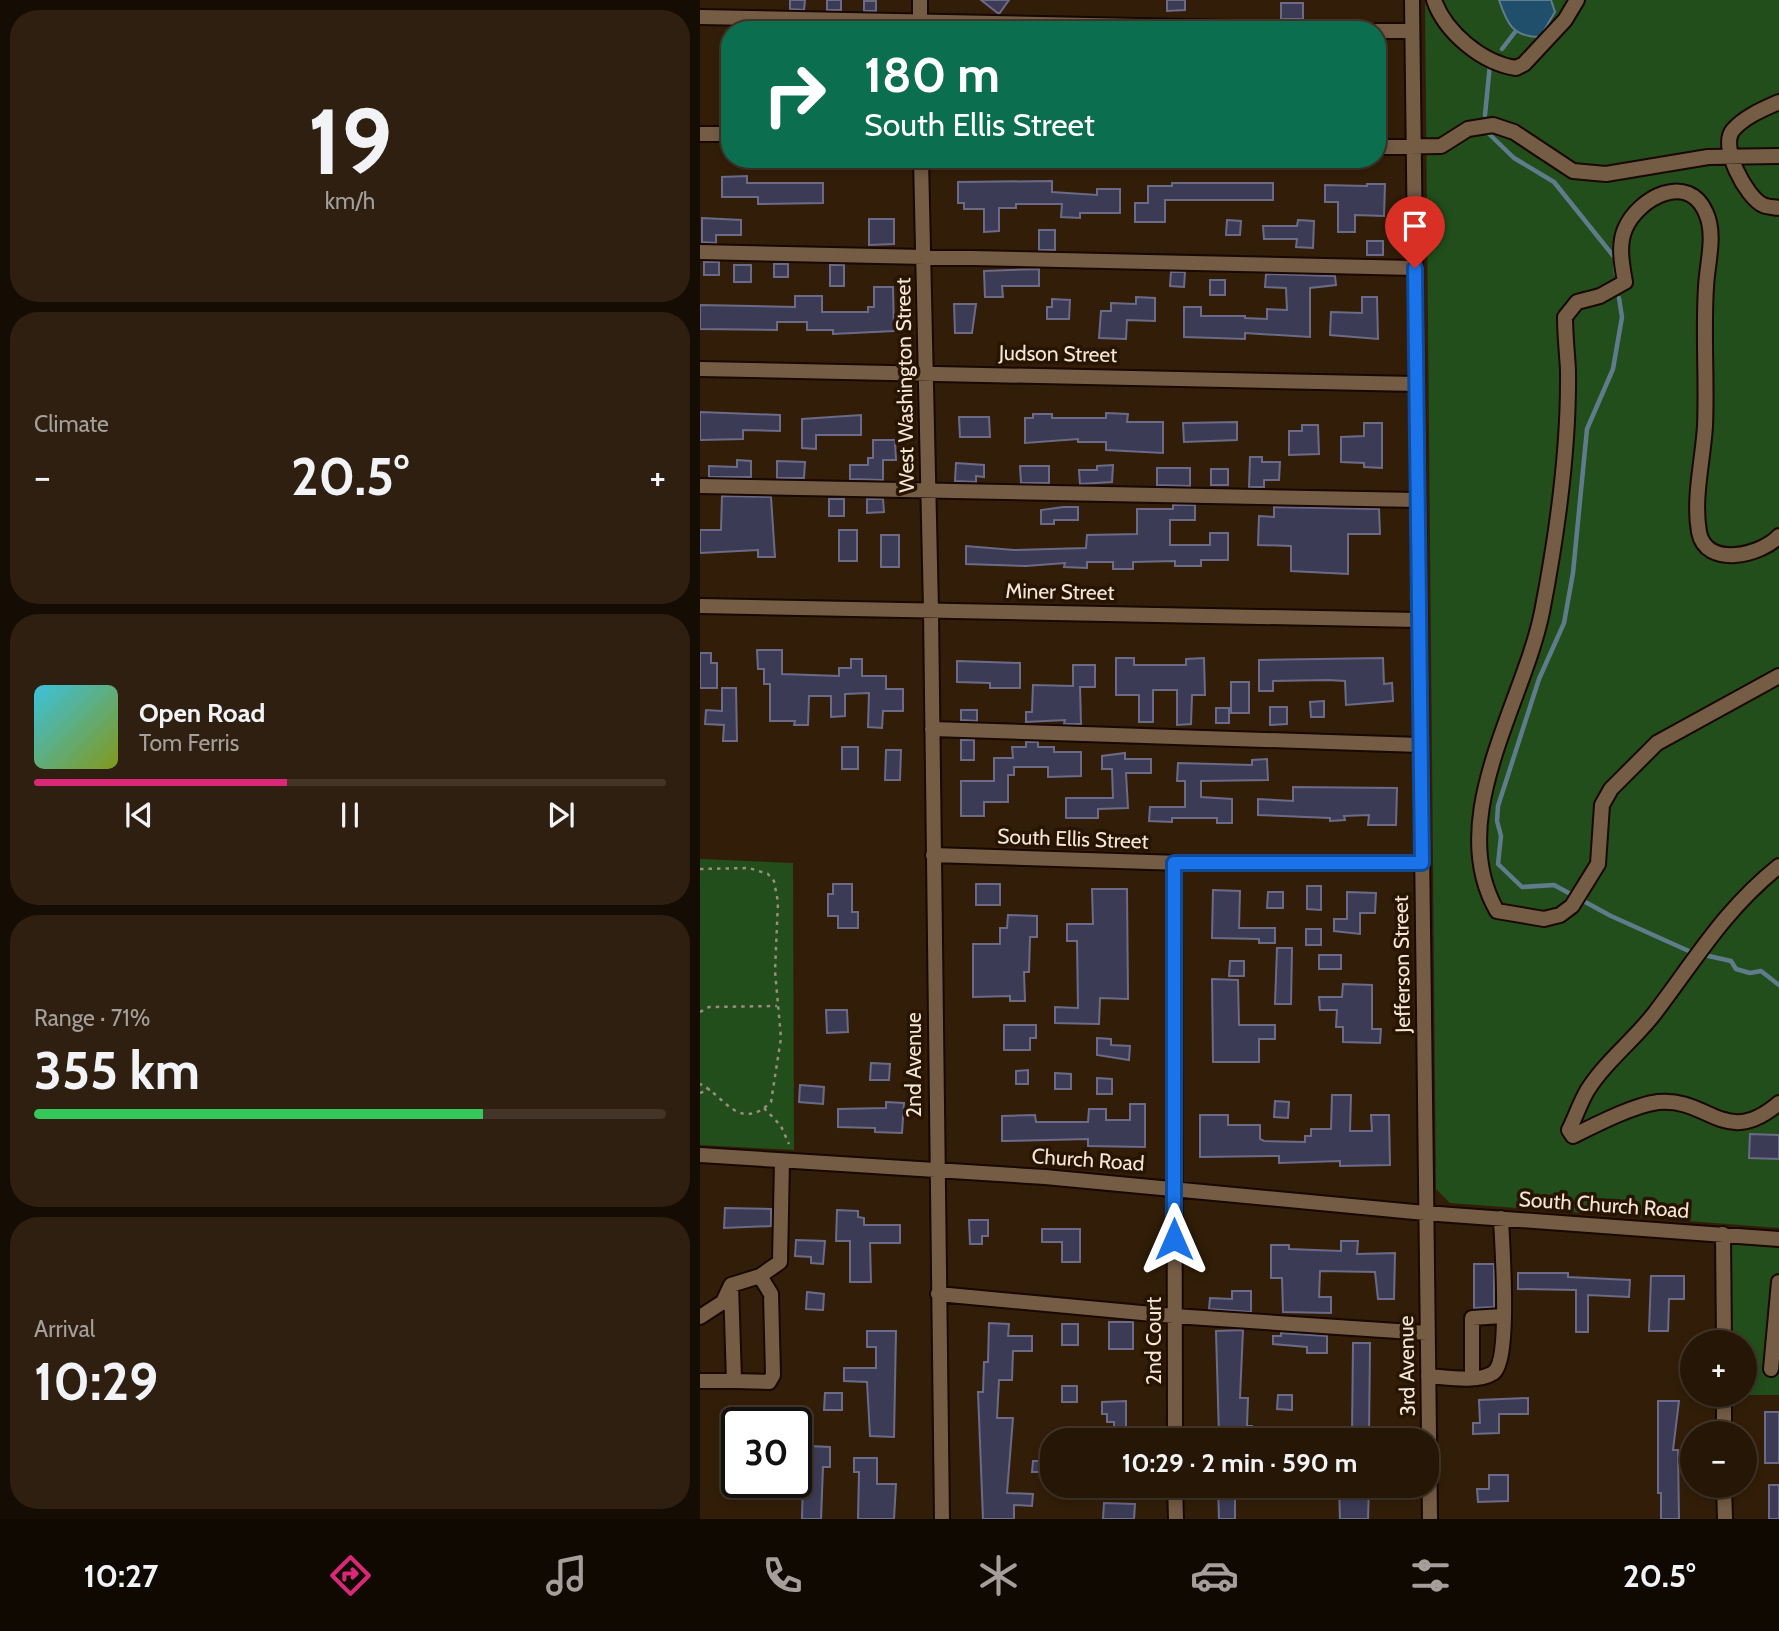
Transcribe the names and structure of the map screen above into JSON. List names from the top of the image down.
{
  "streets": {
    "street": [
      "Judson Street",
      "West Washington Street",
      "Miner Street",
      "South Ellis Street",
      "Jefferson Street",
      "2nd Avenue",
      "Church Road",
      "South Church Road",
      "2nd Court",
      "3rd Avenue"
    ]
  },
  "crossings": [
    ["Judson Street", "West Washington Street"],
    ["Judson Street", "Jefferson Street"],
    ["West Washington Street", "Miner Street"],
    ["West Washington Street", "2nd Avenue"],
    ["Miner Street", "Jefferson Street"],
    ["Miner Street", "2nd Avenue"],
    ["South Ellis Street", "Jefferson Street"],
    ["South Ellis Street", "2nd Avenue"],
    ["South Ellis Street", "2nd Court"],
    ["Jefferson Street", "Church Road"],
    ["Jefferson Street", "South Church Road"],
    ["Jefferson Street", "3rd Avenue"],
    ["2nd Avenue", "Church Road"],
    ["Church Road", "South Church Road"],
    ["Church Road", "2nd Court"],
    ["Church Road", "3rd Avenue"],
    ["South Church Road", "3rd Avenue"]
  ],
  "page": {
    "tile": [
      ["19", "km/h"],
      "Climate",
      ["Range · 71%", "355 km"],
      ["Arrival", "10:29"]
    ],
    "turn": ["180 m", "South Ellis Street"],
    "heat": ["−", "20.5°", "+"],
    "song": ["Open Road", "Tom Ferris"],
    "map_buttons": ["+", "−"],
    "limit": "30",
    "trip": "10:29 · 2 min · 590 m",
    "tabs": ["10:27", "20.5°"]
  }
}
